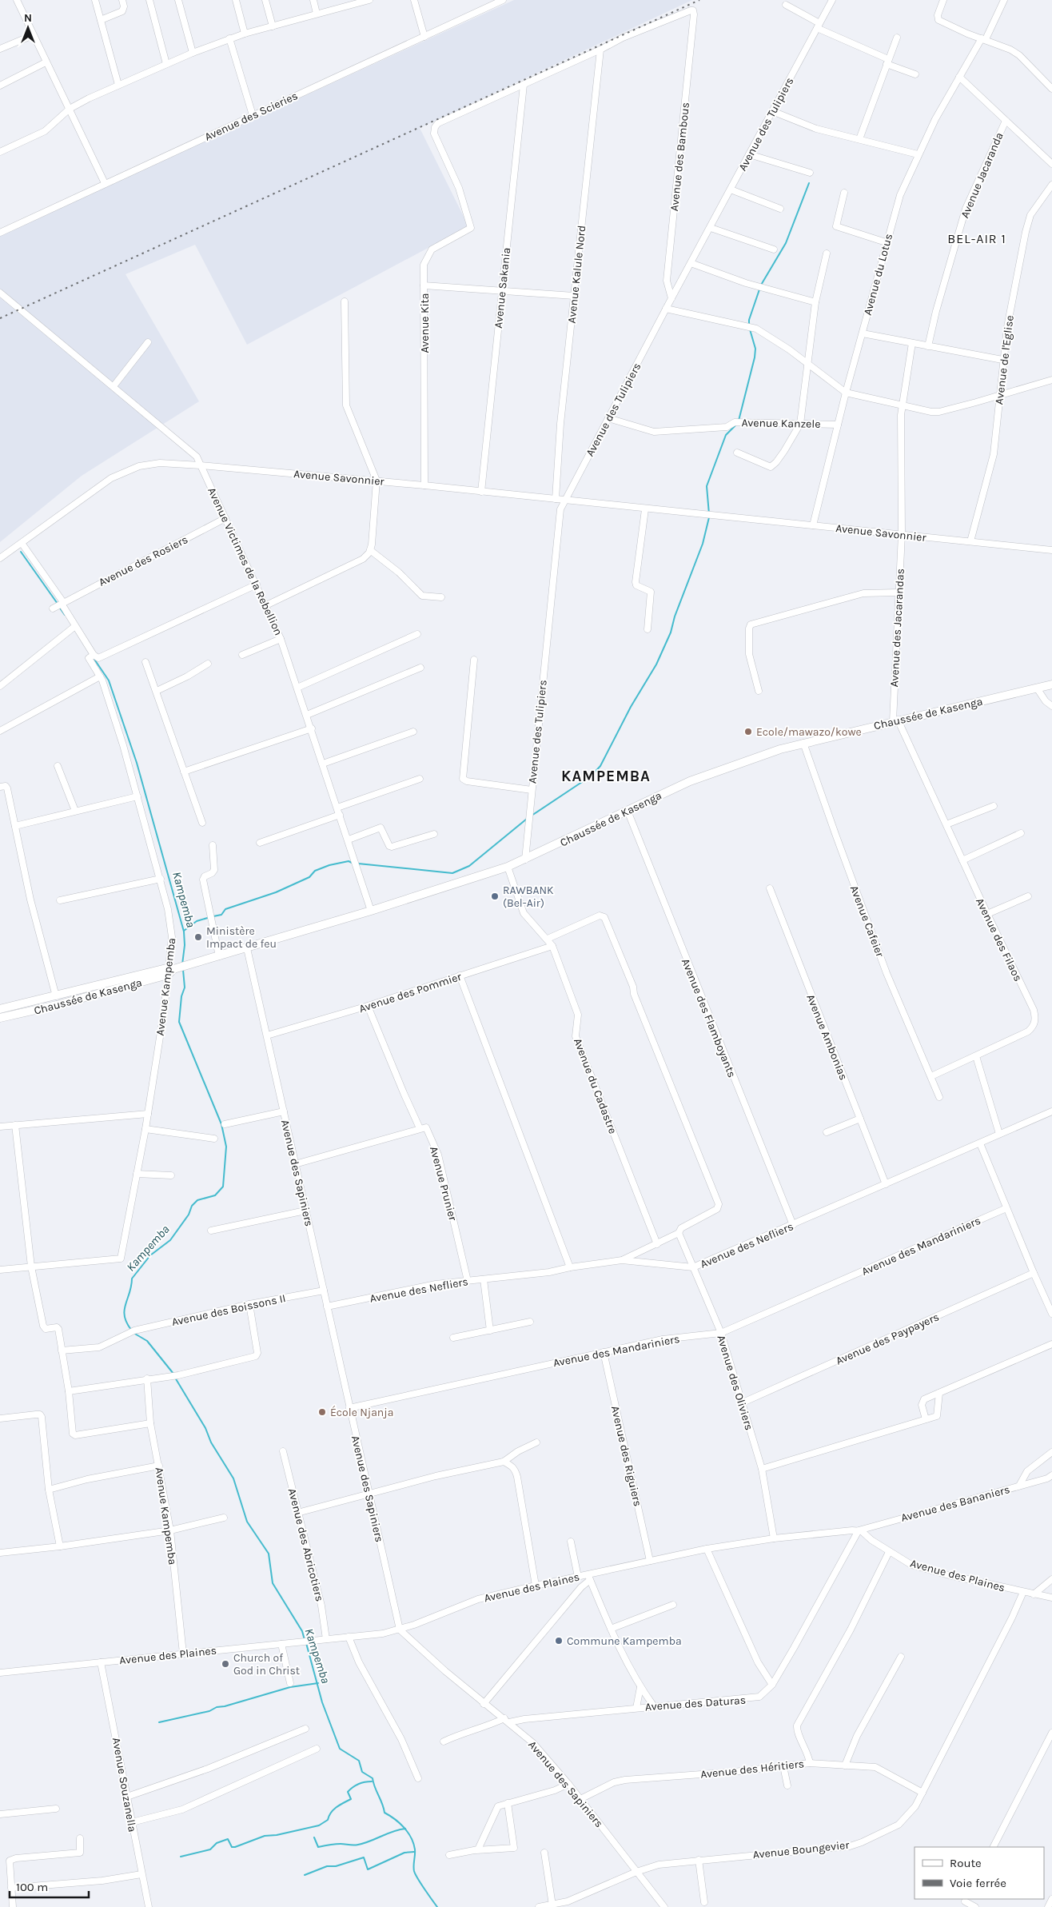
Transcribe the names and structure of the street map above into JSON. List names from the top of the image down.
{
  "streets": {
    "main road": ["Chaussée de Kasenga"],
    "street": [
      "Avenue des Scieries",
      "Avenue des Tulipiers",
      "Avenue des Bambous",
      "Avenue Jacaranda",
      "Avenue Kalule Nord",
      "Avenue du Lotus",
      "Avenue Sakania",
      "Avenue Kita",
      "Avenue de l'Eglise",
      "Avenue Kanzele",
      "Avenue Savonnier",
      "Avenue des Rosiers",
      "Avenue Victimes de la Rebellion",
      "Avenue des Jacarandas",
      "Avenue Cafeier",
      "Avenue des Filaos",
      "Avenue Kampemba",
      "Avenue des Pommier",
      "Avenue des Flamboyants",
      "Avenue Ambonias",
      "Avenue du Cadastre",
      "Avenue des Sapiniers",
      "Avenue Prunier",
      "Avenue des Nefliers",
      "Avenue des Mandariniers",
      "Avenue des Boissons II",
      "Avenue des Paypayers",
      "Avenue des Oliviers",
      "Avenue des Riguiers",
      "Avenue des Bananiers",
      "Avenue des Abricotiers",
      "Avenue des Plaines",
      "Avenue des Daturas",
      "Avenue des Héritiers",
      "Avenue Souzanella",
      "Avenue Boungevier"
    ]
  },
  "crossings": [
    ["Avenue des Tulipiers", "Avenue des Bambous"],
    ["Avenue des Tulipiers", "Avenue Kanzele"],
    ["Avenue des Tulipiers", "Avenue Savonnier"],
    ["Avenue des Tulipiers", "Chaussée de Kasenga"],
    ["Avenue des Bambous", "Avenue Kalule Nord"],
    ["Avenue Kalule Nord", "Avenue Savonnier"],
    ["Avenue du Lotus", "Avenue Kanzele"],
    ["Avenue du Lotus", "Avenue Savonnier"],
    ["Avenue Sakania", "Avenue Kita"],
    ["Avenue Sakania", "Avenue Savonnier"],
    ["Avenue Kita", "Avenue Savonnier"],
    ["Avenue de l'Eglise", "Avenue Savonnier"],
    ["Avenue Savonnier", "Avenue Victimes de la Rebellion"],
    ["Avenue Savonnier", "Avenue des Jacarandas"],
    ["Avenue Savonnier", "Avenue Kampemba"],
    ["Avenue des Rosiers", "Avenue Victimes de la Rebellion"],
    ["Avenue des Rosiers", "Avenue Kampemba"],
    ["Avenue Victimes de la Rebellion", "Chaussée de Kasenga"],
    ["Avenue des Jacarandas", "Chaussée de Kasenga"],
    ["Avenue des Jacarandas", "Avenue des Filaos"],
    ["Chaussée de Kasenga", "Avenue Cafeier"],
    ["Chaussée de Kasenga", "Avenue des Filaos"],
    ["Chaussée de Kasenga", "Avenue Kampemba"],
    ["Chaussée de Kasenga", "Avenue des Flamboyants"],
    ["Chaussée de Kasenga", "Avenue du Cadastre"],
    ["Chaussée de Kasenga", "Avenue des Sapiniers"],
    ["Avenue Kampemba", "Avenue des Plaines"],
    ["Avenue des Pommier", "Avenue du Cadastre"],
    ["Avenue des Pommier", "Avenue des Sapiniers"],
    ["Avenue des Flamboyants", "Avenue des Nefliers"],
    ["Avenue Ambonias", "Avenue des Nefliers"],
    ["Avenue des Sapiniers", "Avenue des Nefliers"],
    ["Avenue des Sapiniers", "Avenue des Mandariniers"],
    ["Avenue des Sapiniers", "Avenue des Boissons II"],
    ["Avenue des Sapiniers", "Avenue des Plaines"],
    ["Avenue des Sapiniers", "Avenue des Daturas"],
    ["Avenue des Sapiniers", "Avenue des Héritiers"],
    ["Avenue des Sapiniers", "Avenue Boungevier"],
    ["Avenue Prunier", "Avenue des Nefliers"],
    ["Avenue des Nefliers", "Avenue des Oliviers"],
    ["Avenue des Mandariniers", "Avenue des Oliviers"],
    ["Avenue des Mandariniers", "Avenue des Riguiers"],
    ["Avenue des Paypayers", "Avenue des Oliviers"],
    ["Avenue des Oliviers", "Avenue des Plaines"],
    ["Avenue des Riguiers", "Avenue des Plaines"],
    ["Avenue des Bananiers", "Avenue des Plaines"],
    ["Avenue des Bananiers", "Avenue des Daturas"],
    ["Avenue des Abricotiers", "Avenue des Plaines"],
    ["Avenue des Plaines", "Avenue des Daturas"],
    ["Avenue des Plaines", "Avenue Souzanella"],
    ["Avenue des Plaines", "Avenue Boungevier"],
    ["Avenue des Héritiers", "Avenue Boungevier"]
  ],
  "districts": ["BEL-AIR 1", "KAMPEMBA"],
  "water": ["Kampemba"],
  "places": [
    "Ecole/mawazo/kowe",
    "RAWBANK (Bel-Air)",
    "Ministère Impact de feu",
    "École Njanja",
    "Commune Kampemba",
    "Church of God in Christ"
  ],
  "legend": ["Route", "Voie ferrée"],
  "scale_bar": "100 m",
  "north": "top"
}
